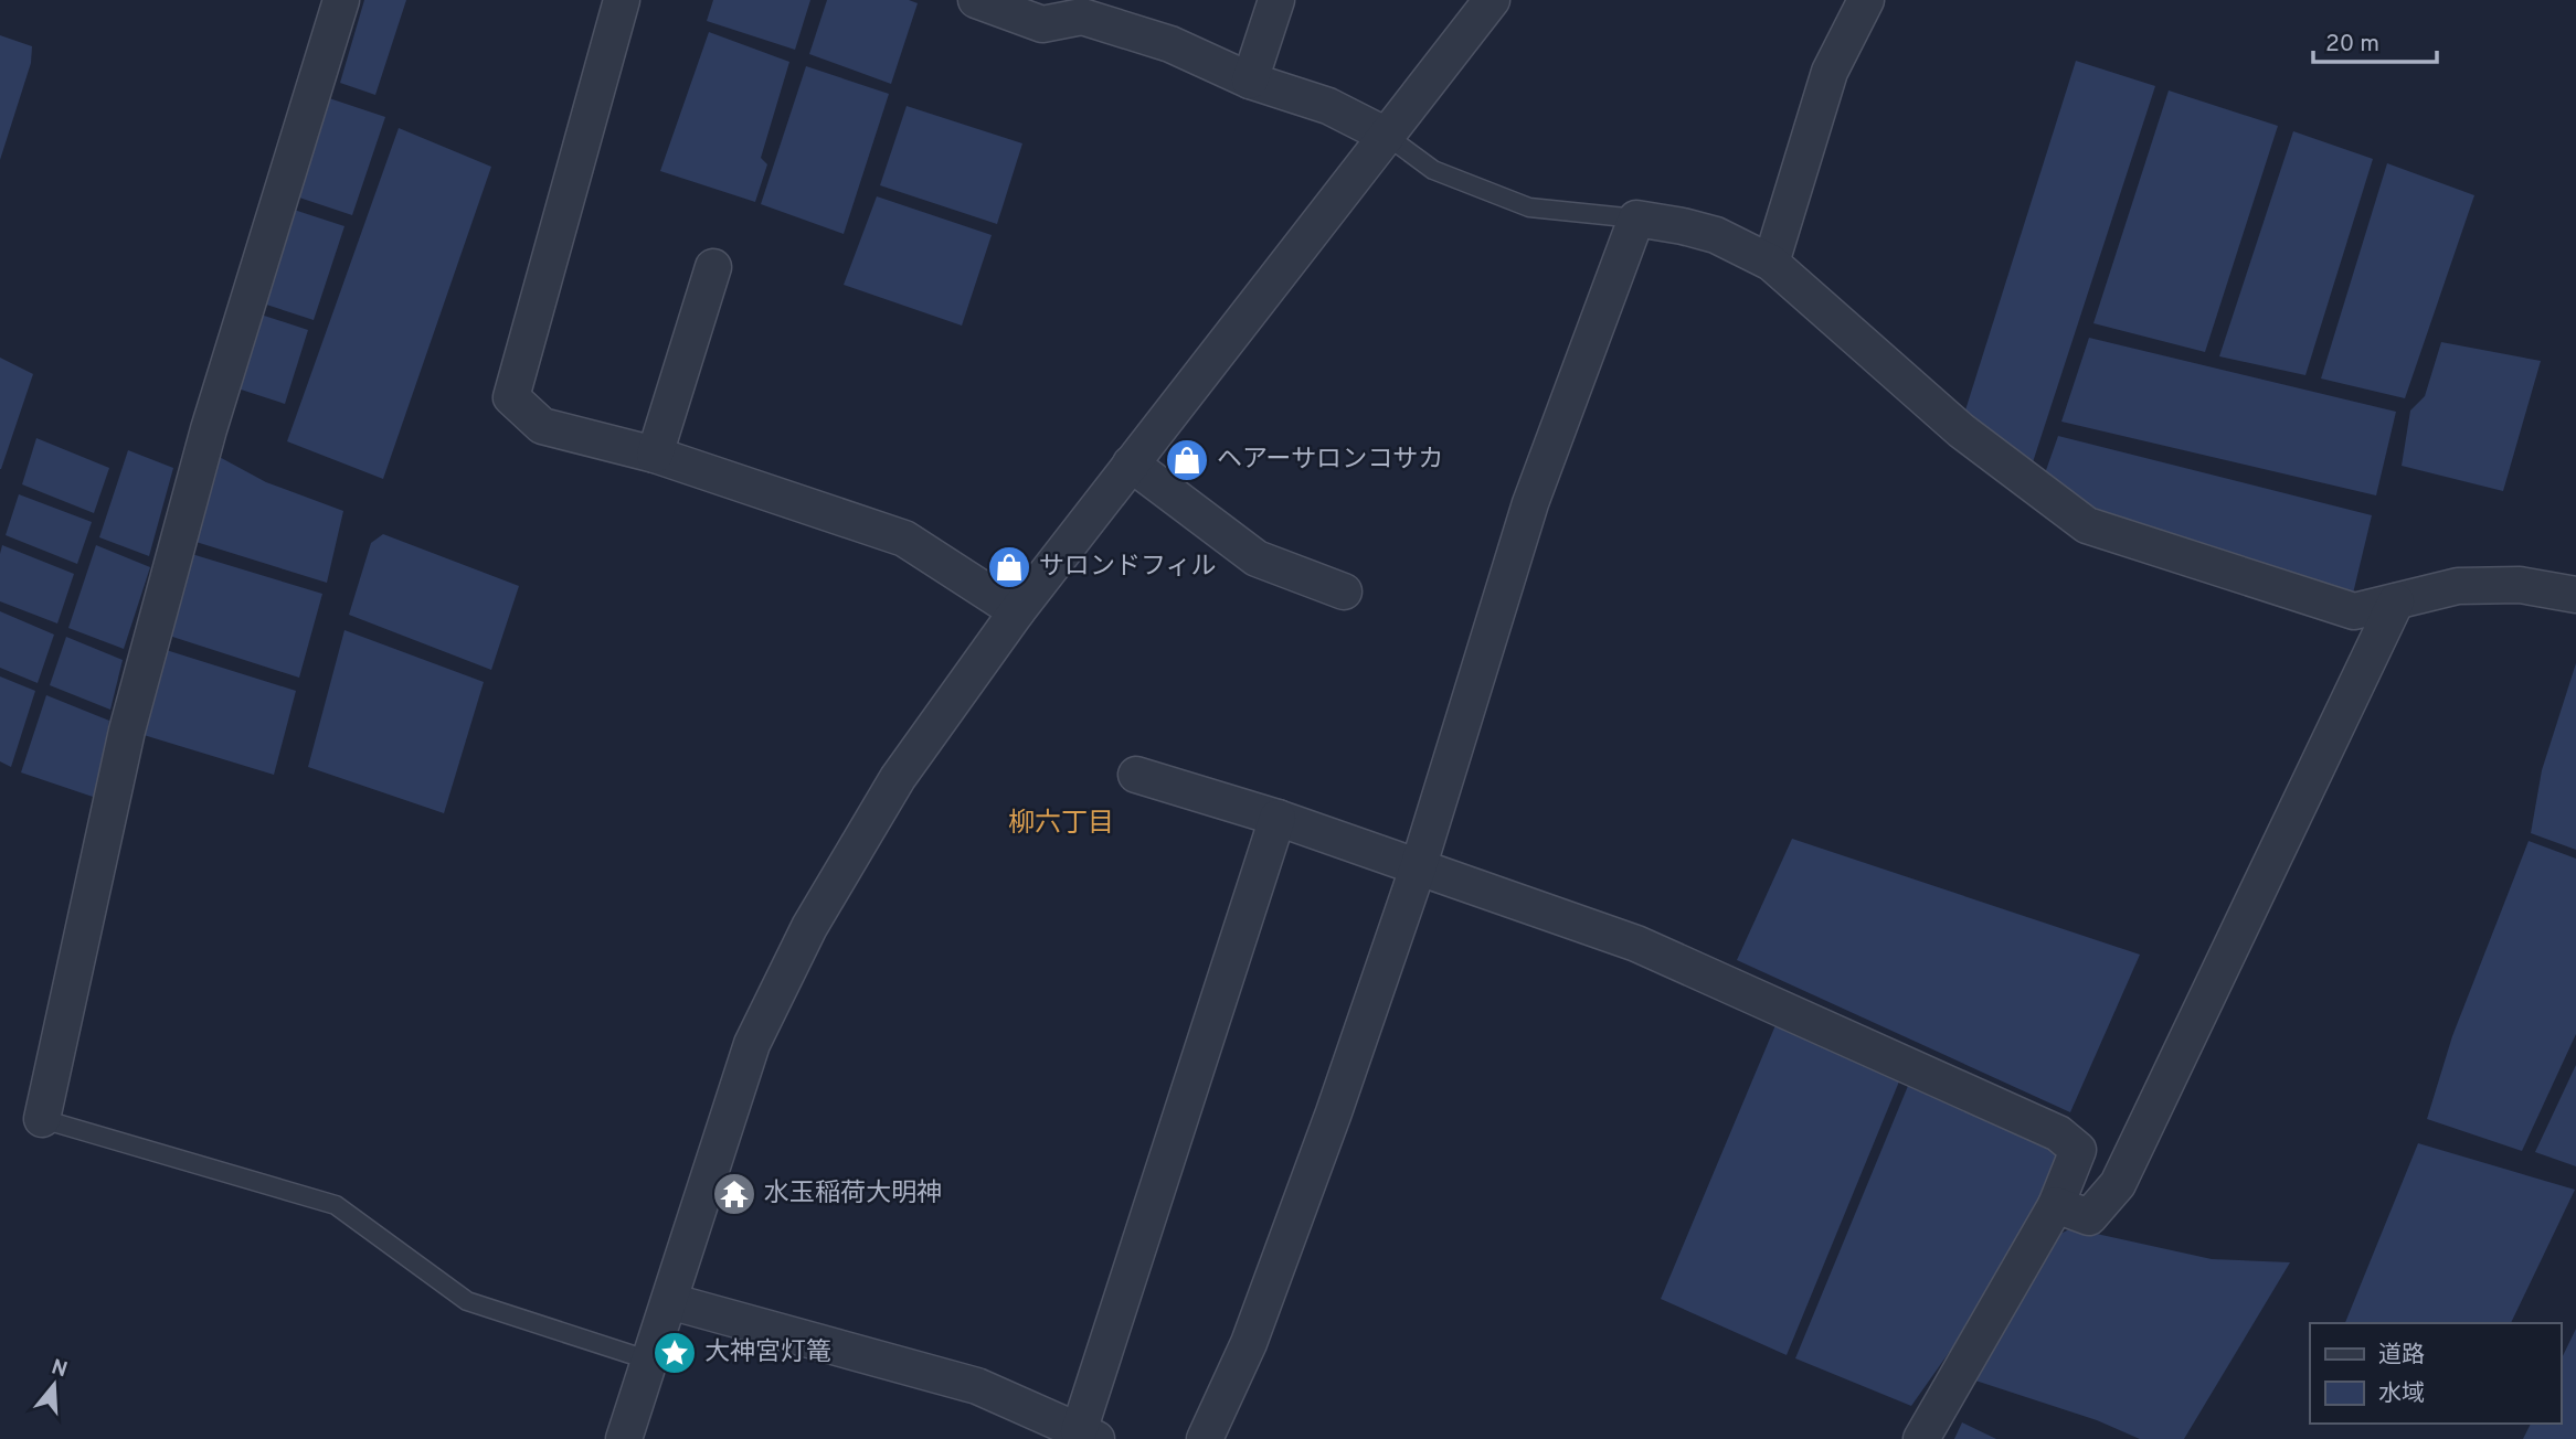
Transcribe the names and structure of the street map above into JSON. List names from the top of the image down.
{
  "districts": ["柳六丁目"],
  "places": {
    "shop": ["ヘアーサロンコサカ", "サロンドフィル"],
    "temple": ["水玉稲荷大明神"],
    "place": ["大神宮灯篭"]
  },
  "legend": ["道路", "水域"],
  "scale_bar": "20 m",
  "north": "top"
}
